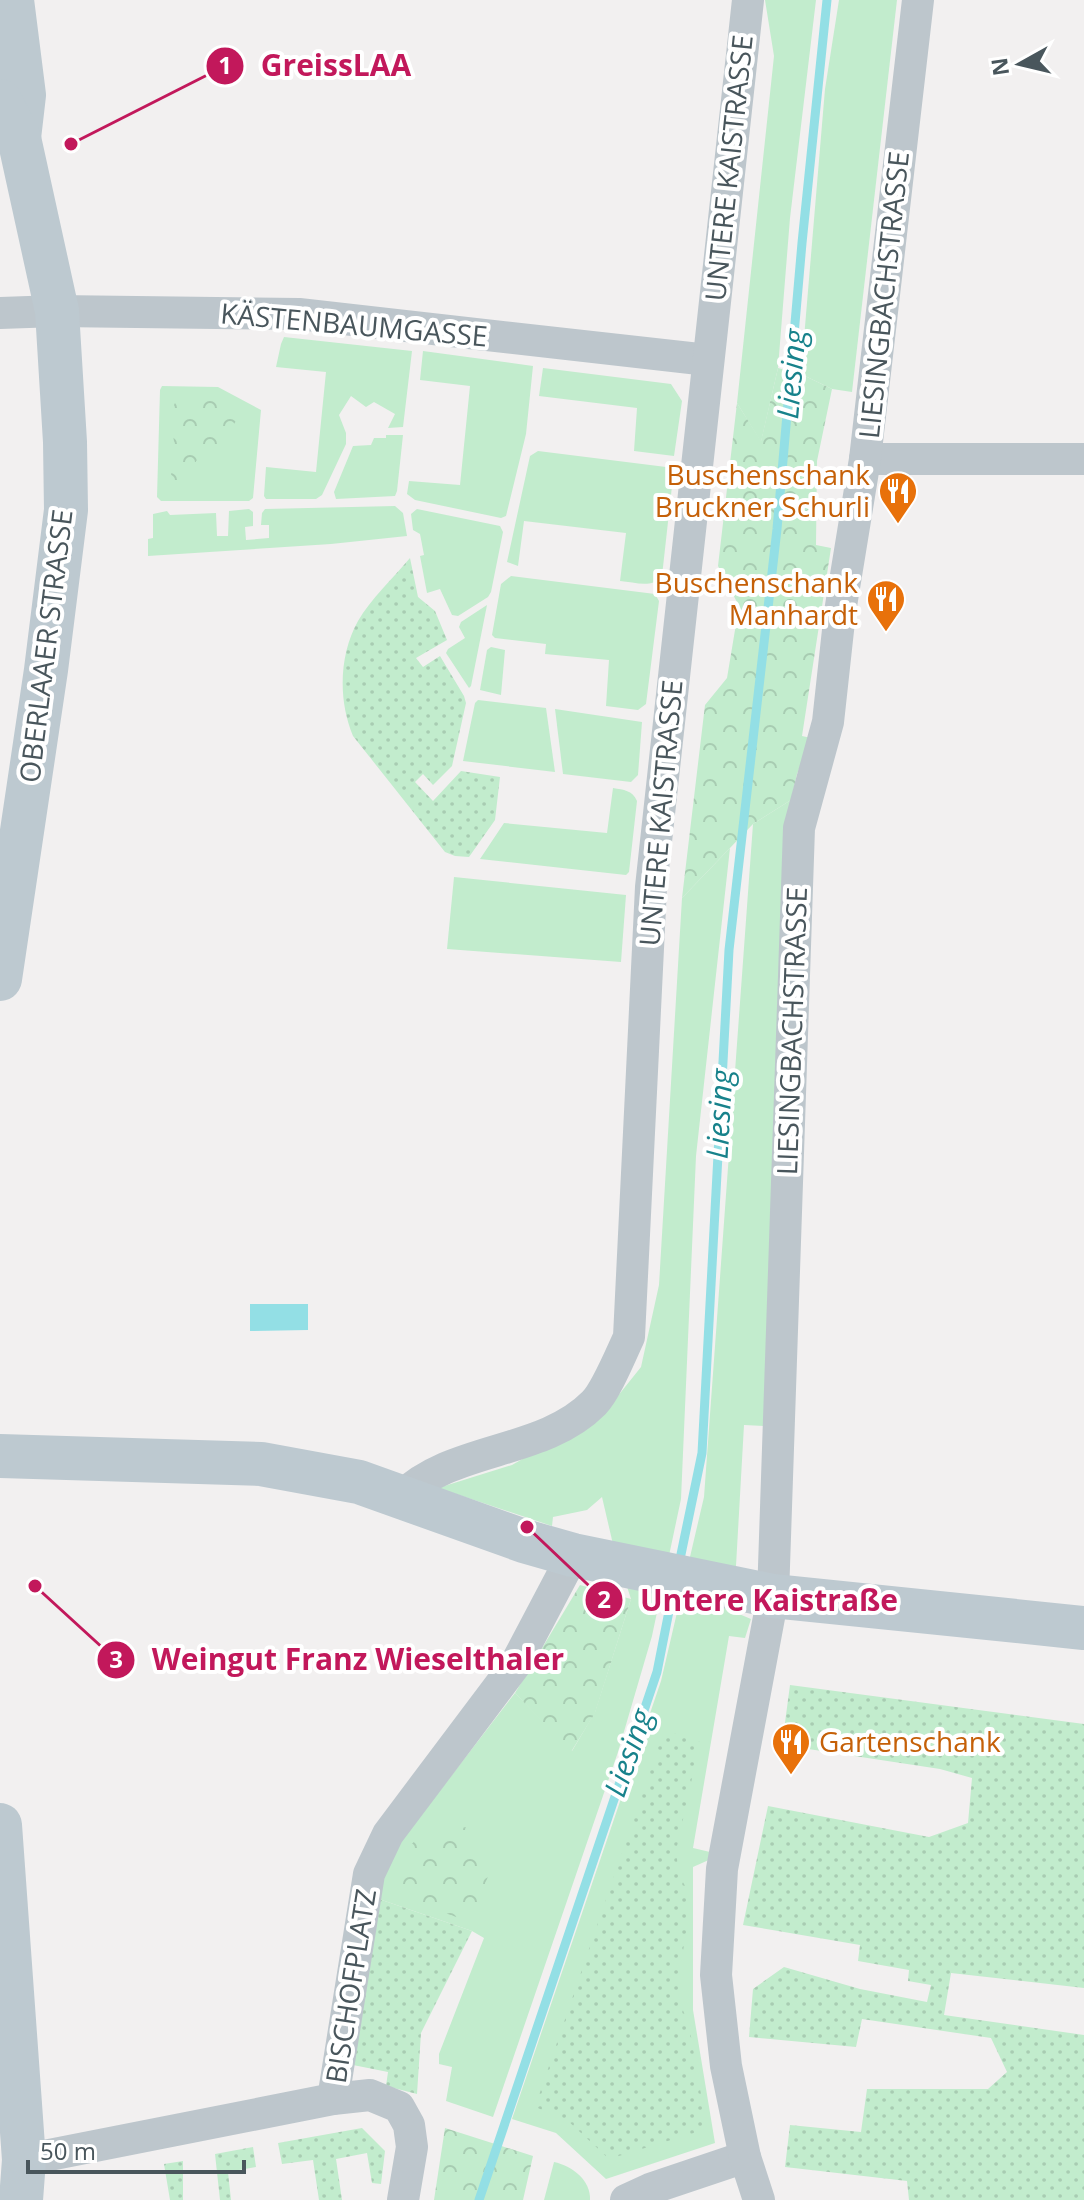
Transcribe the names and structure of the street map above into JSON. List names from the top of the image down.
{
  "streets": {
    "main road": ["OBERLAAER STRASSE"],
    "street": [
      "UNTERE KAISTRASSE",
      "LIESINGBACHSTRASSE",
      "KÄSTENBAUMGASSE",
      "BISCHOFPLATZ"
    ]
  },
  "crossings": [
    ["UNTERE KAISTRASSE", "KÄSTENBAUMGASSE"],
    ["KÄSTENBAUMGASSE", "OBERLAAER STRASSE"]
  ],
  "water": ["Liesing"],
  "places": {
    "other": ["GreissLAA", "Untere Kaistraße", "Weingut Franz Wieselthaler"],
    "restaurant": ["Buschenschank Bruckner Schurli", "Buschenschank Manhardt", "Gartenschank"]
  },
  "scale_bar": "50 m",
  "north": "left"
}
